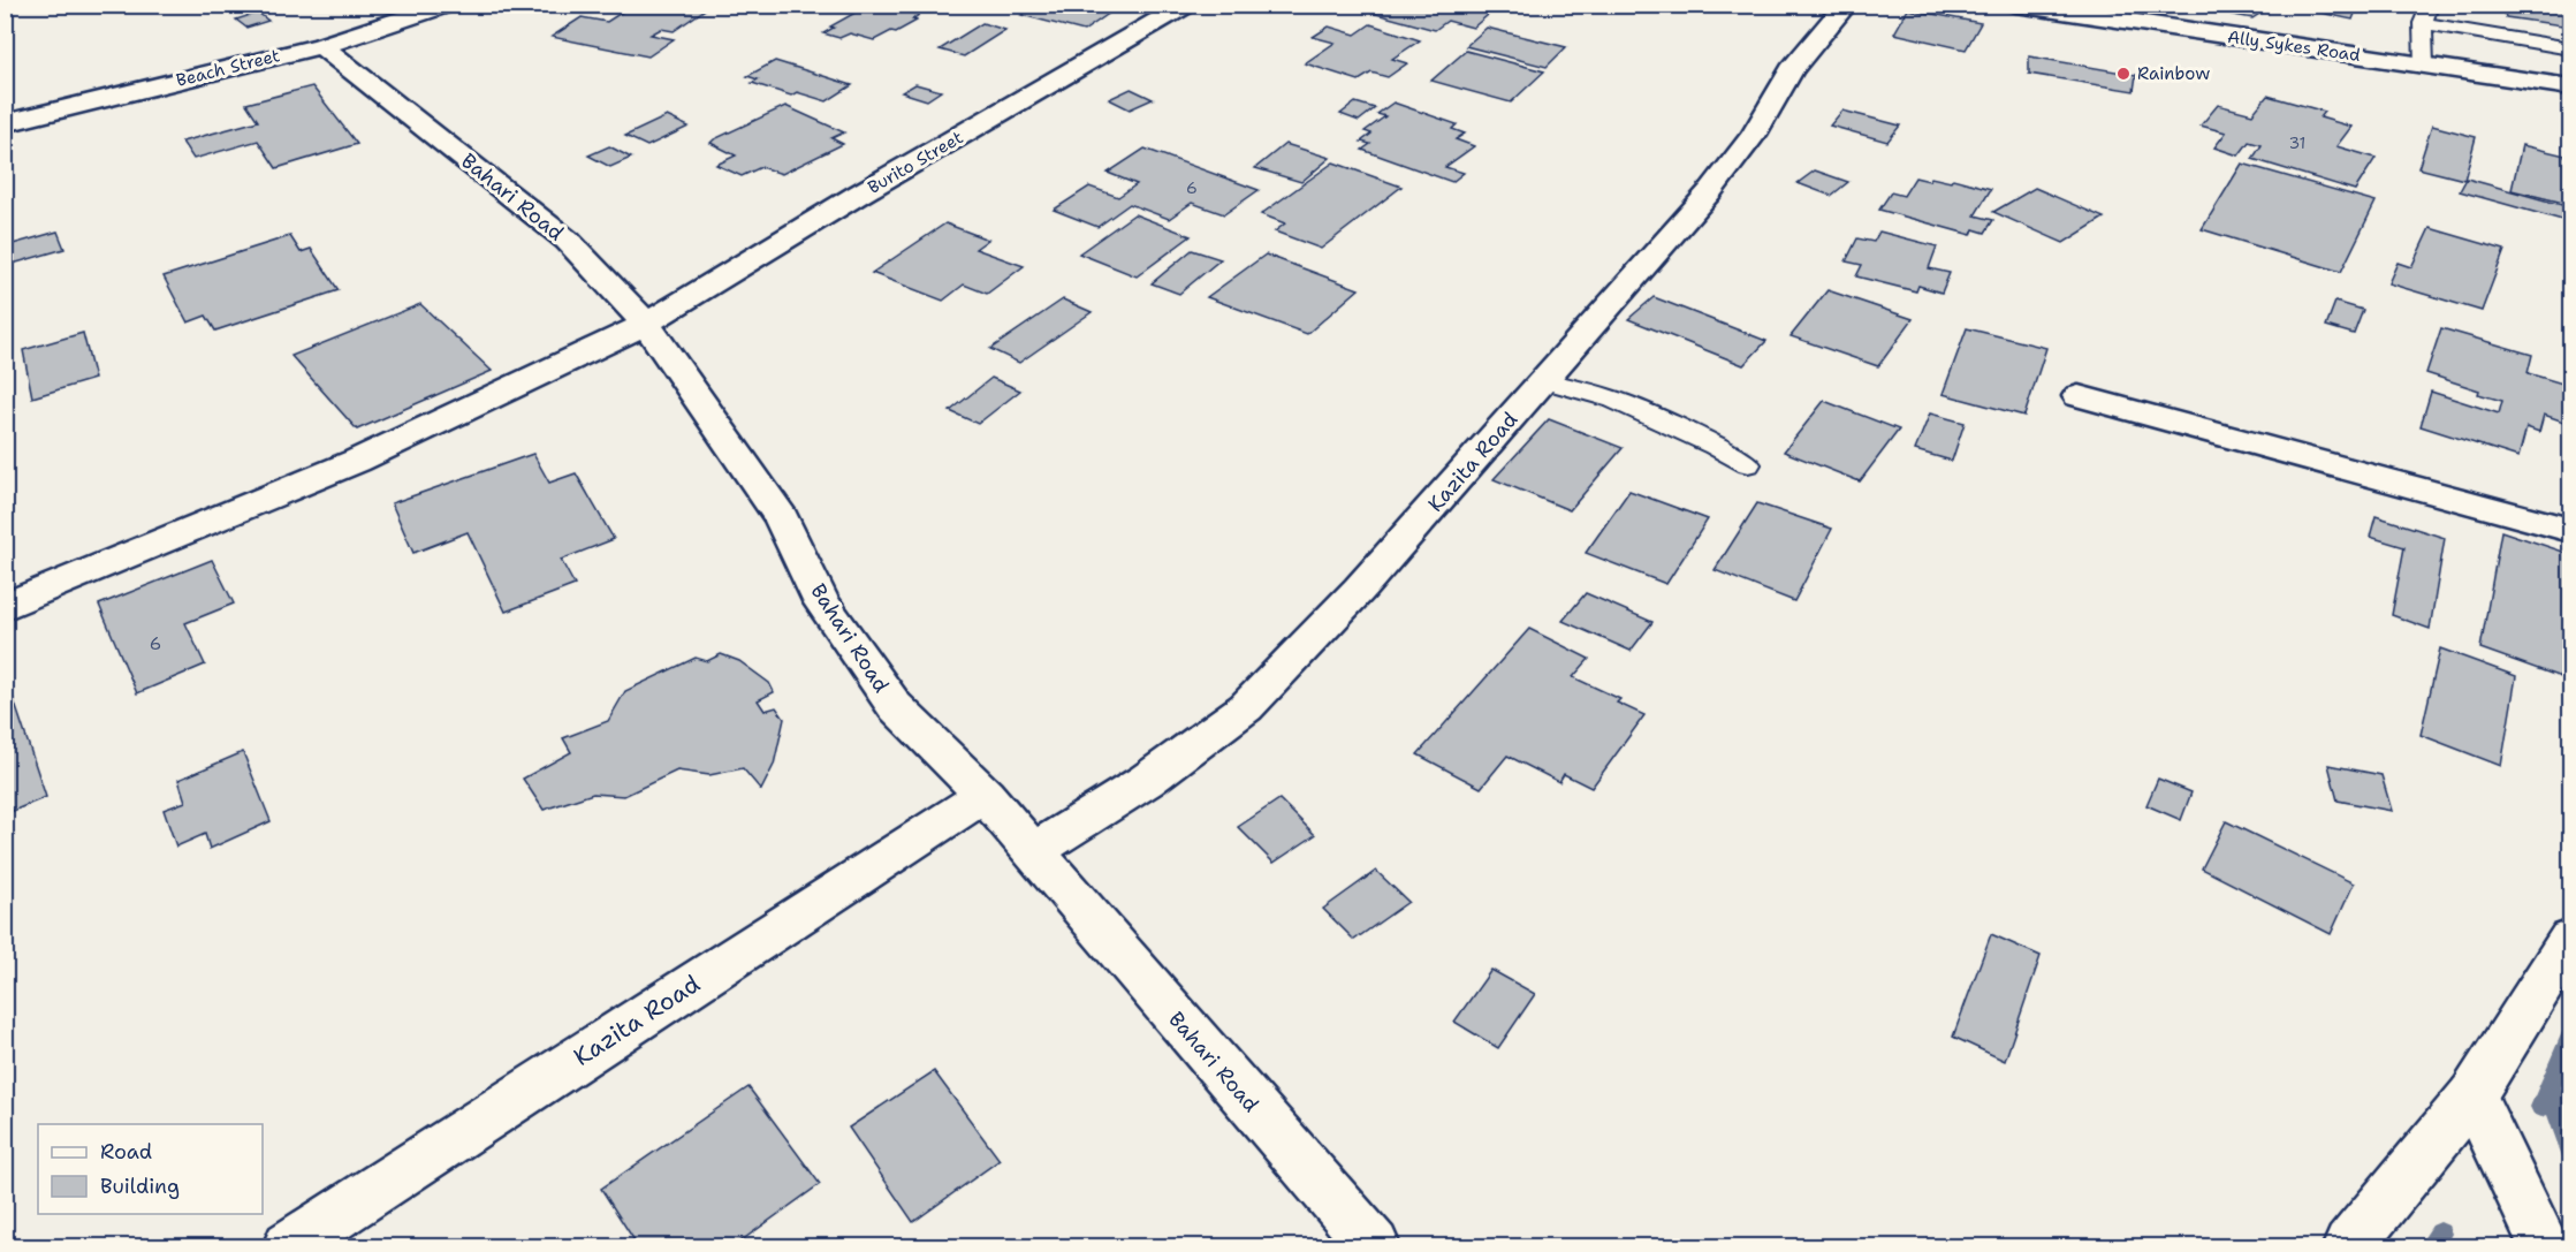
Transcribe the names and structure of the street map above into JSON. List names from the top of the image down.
{
  "streets": {
    "street": [
      "Ally Sykes Road",
      "Beach Street",
      "Burito Street",
      "Bahari Road",
      "Kazita Road"
    ]
  },
  "crossings": [
    ["Beach Street", "Bahari Road"],
    ["Burito Street", "Bahari Road"],
    ["Bahari Road", "Kazita Road"]
  ],
  "places": ["Rainbow"],
  "house_numbers": ["31", "6", "6"],
  "legend": ["Road", "Building"]
}
